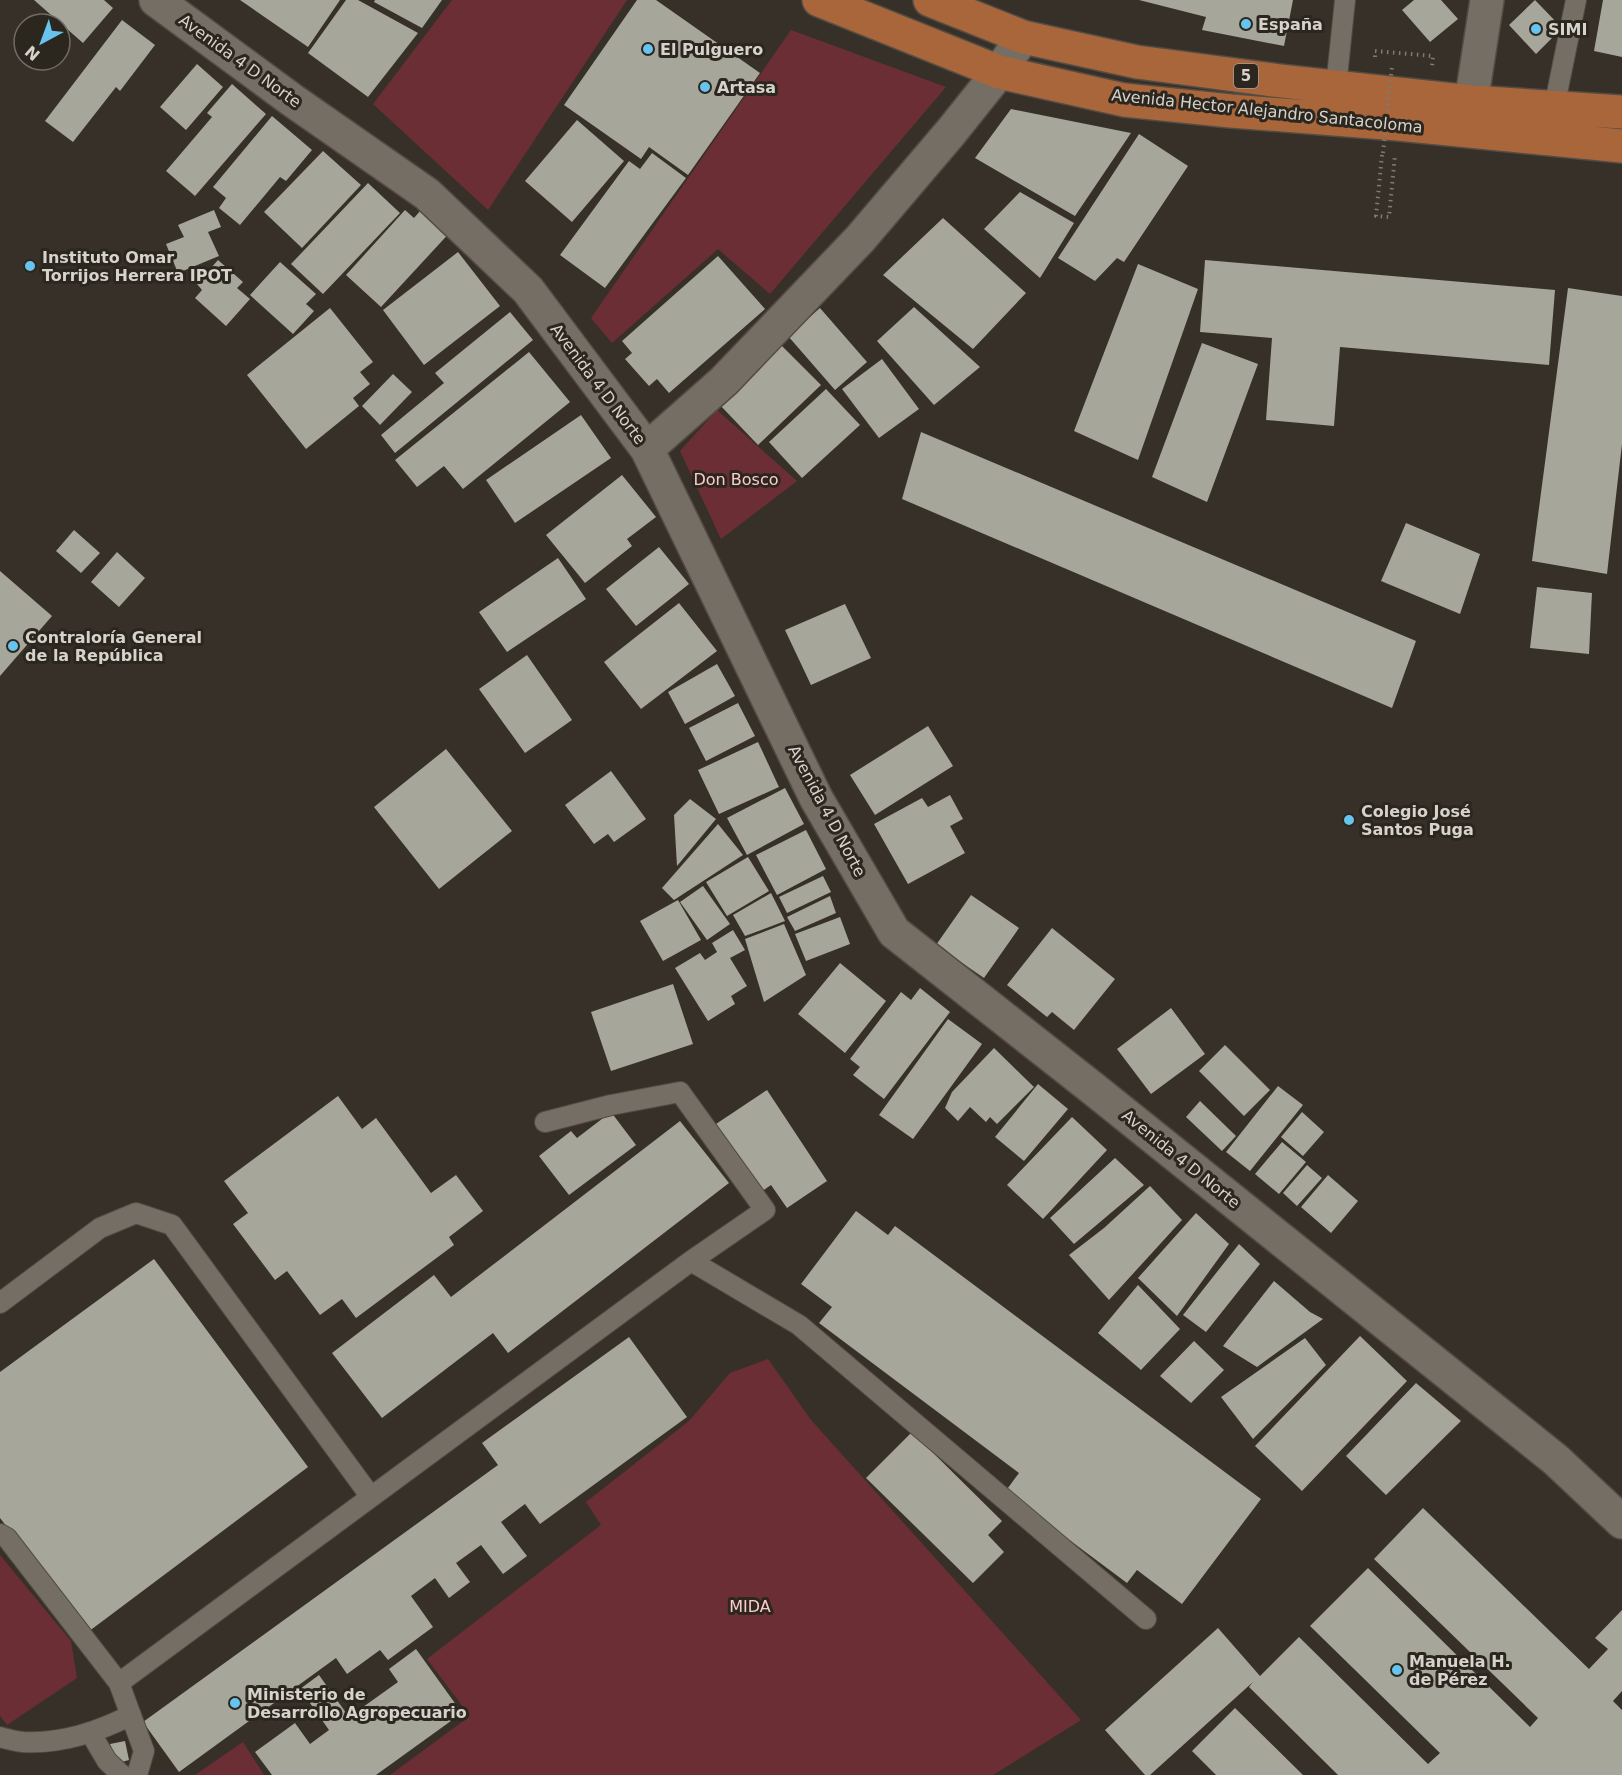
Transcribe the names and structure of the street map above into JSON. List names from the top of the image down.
{
  "streets": {
    "main road": ["5", "Avenida Hector Alejandro Santacoloma"],
    "street": ["Avenida 4 D Norte"]
  },
  "parks": ["Don Bosco", "MIDA"],
  "places": [
    "España",
    "SIMI",
    "El Pulguero",
    "Artasa",
    "Instituto Omar Torrijos Herrera IPOT",
    "Contraloría General de la República",
    "Colegio José Santos Puga",
    "Manuela H. de Pérez",
    "Ministerio de Desarrollo Agropecuario"
  ],
  "north": "bottom left"
}
